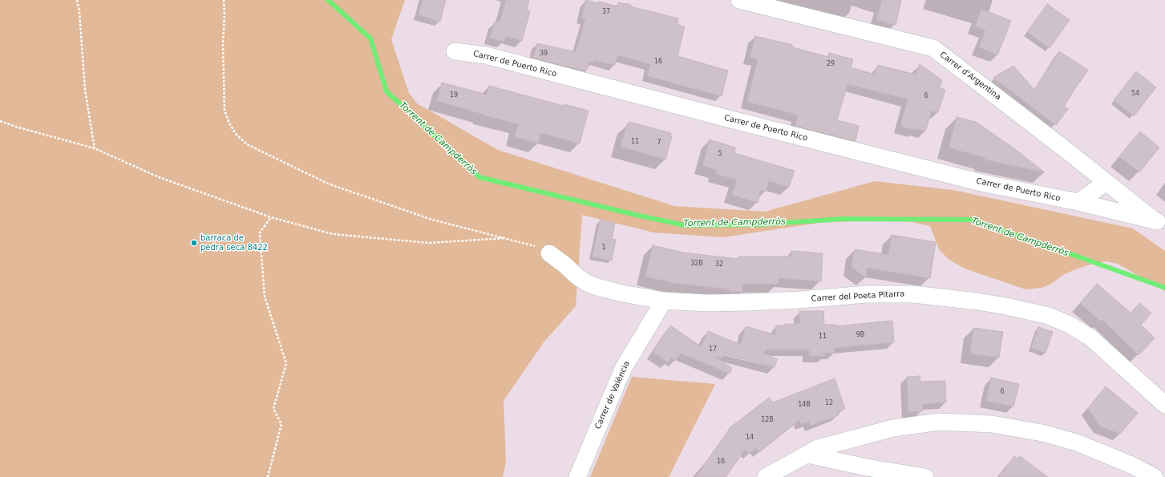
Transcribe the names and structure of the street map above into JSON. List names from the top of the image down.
{
  "streets": {
    "street": [
      "Carrer de Puerto Rico",
      "Carrer d'Argentina",
      "Carrer del Poeta Pitarra",
      "Carrer de València"
    ]
  },
  "crossings": [
    ["Carrer de Puerto Rico", "Carrer d'Argentina"],
    ["Carrer del Poeta Pitarra", "Carrer de València"]
  ],
  "water": ["Torrent de Campderròs"],
  "places": ["barraca de pedra seca 8422"],
  "house_numbers": [
    "37",
    "39",
    "16",
    "29",
    "54",
    "19",
    "6",
    "11",
    "7",
    "5",
    "1",
    "32B",
    "32",
    "9B",
    "11",
    "17",
    "6",
    "12",
    "14B",
    "12B",
    "14",
    "16"
  ]
}
